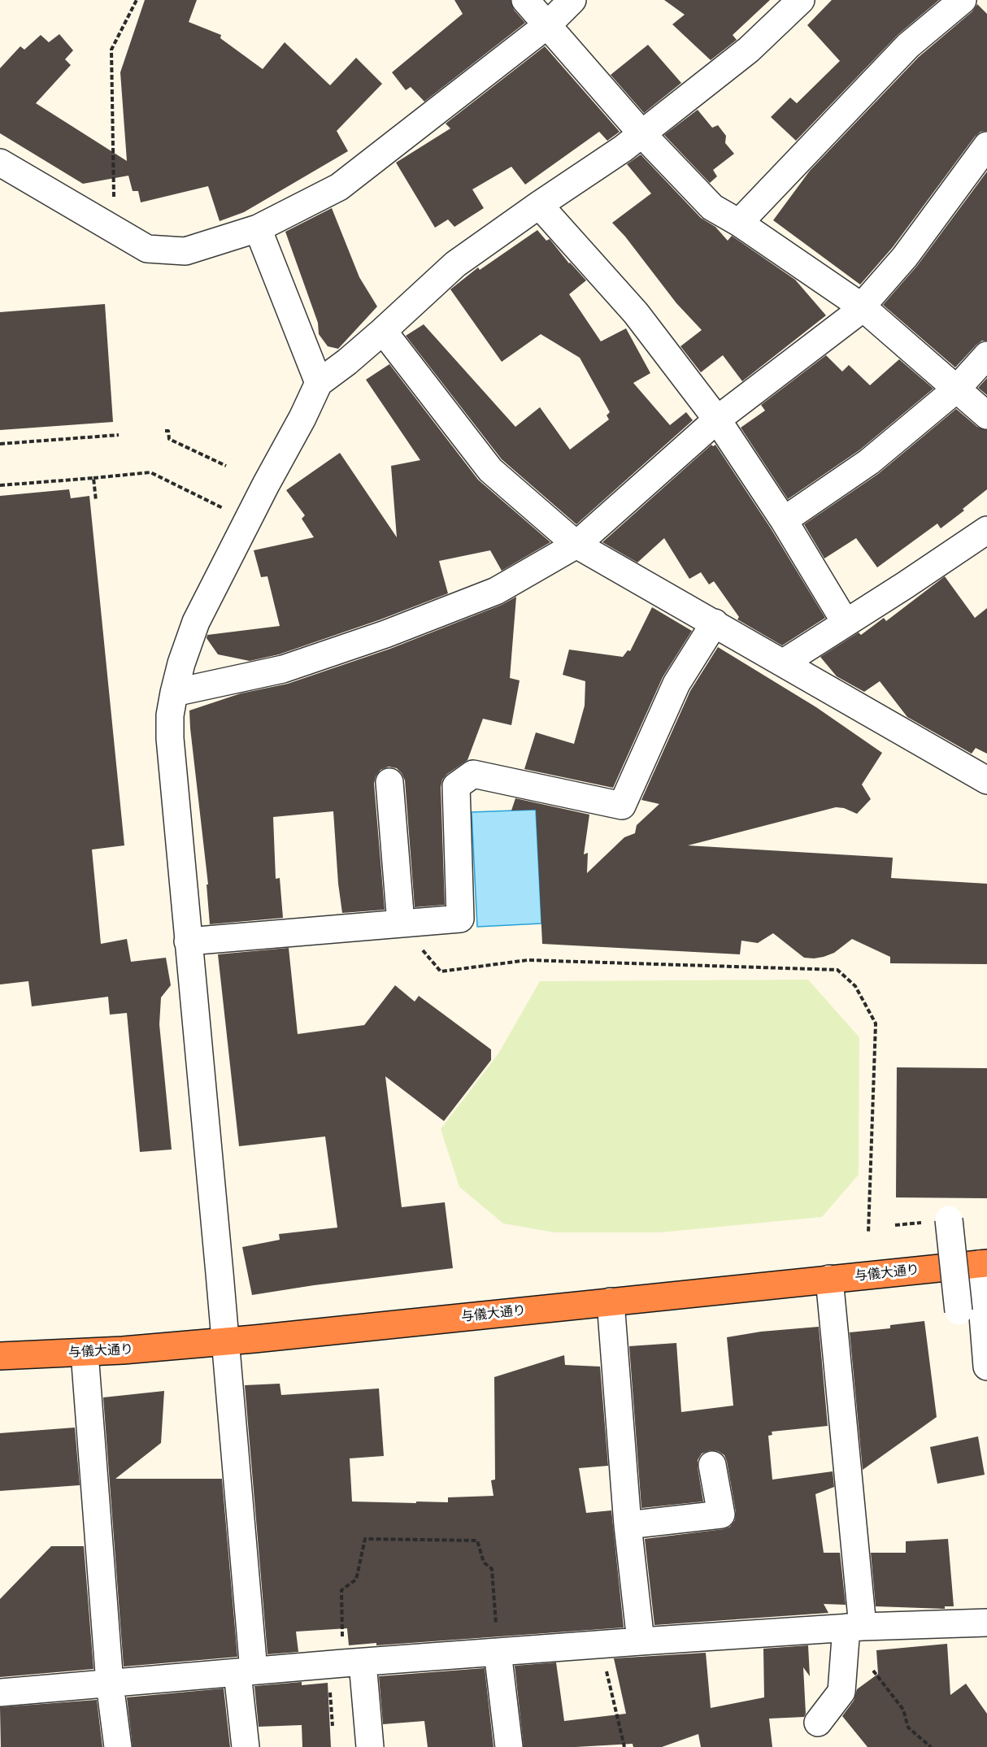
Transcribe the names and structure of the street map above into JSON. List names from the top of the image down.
{
  "streets": {
    "highway": ["与儀大通り"]
  }
}
